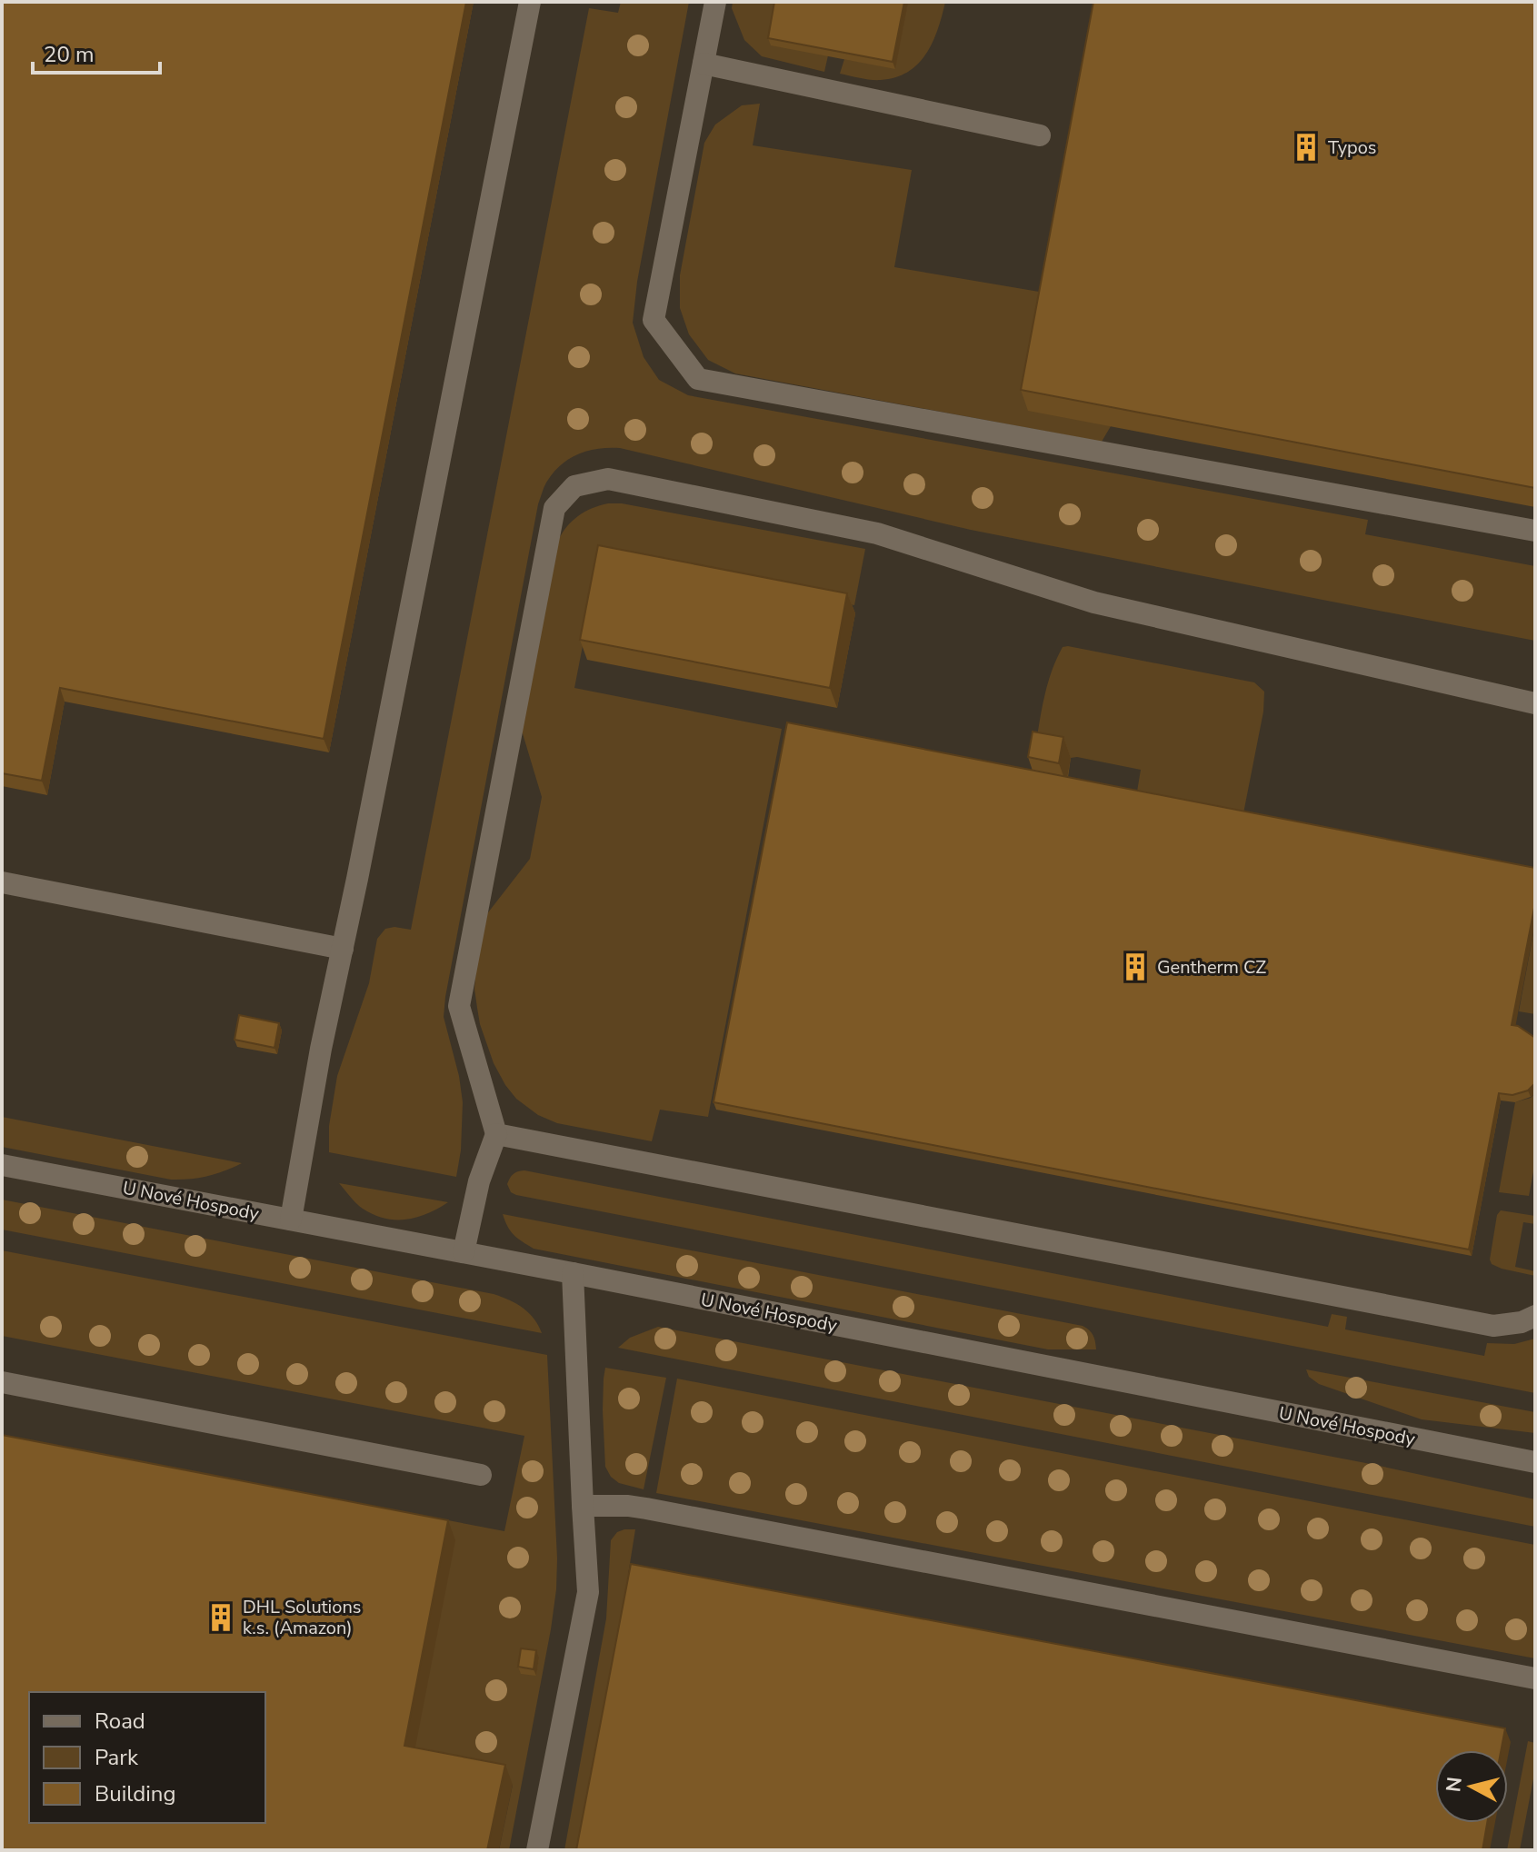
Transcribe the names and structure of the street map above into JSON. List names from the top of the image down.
{
  "streets": {
    "street": ["U Nové Hospody"]
  },
  "places": {
    "building": ["Typos", "Gentherm CZ", "DHL Solutions k.s. (Amazon)"]
  },
  "legend": ["Road", "Park", "Building"],
  "scale_bar": "20 m",
  "north": "left"
}
